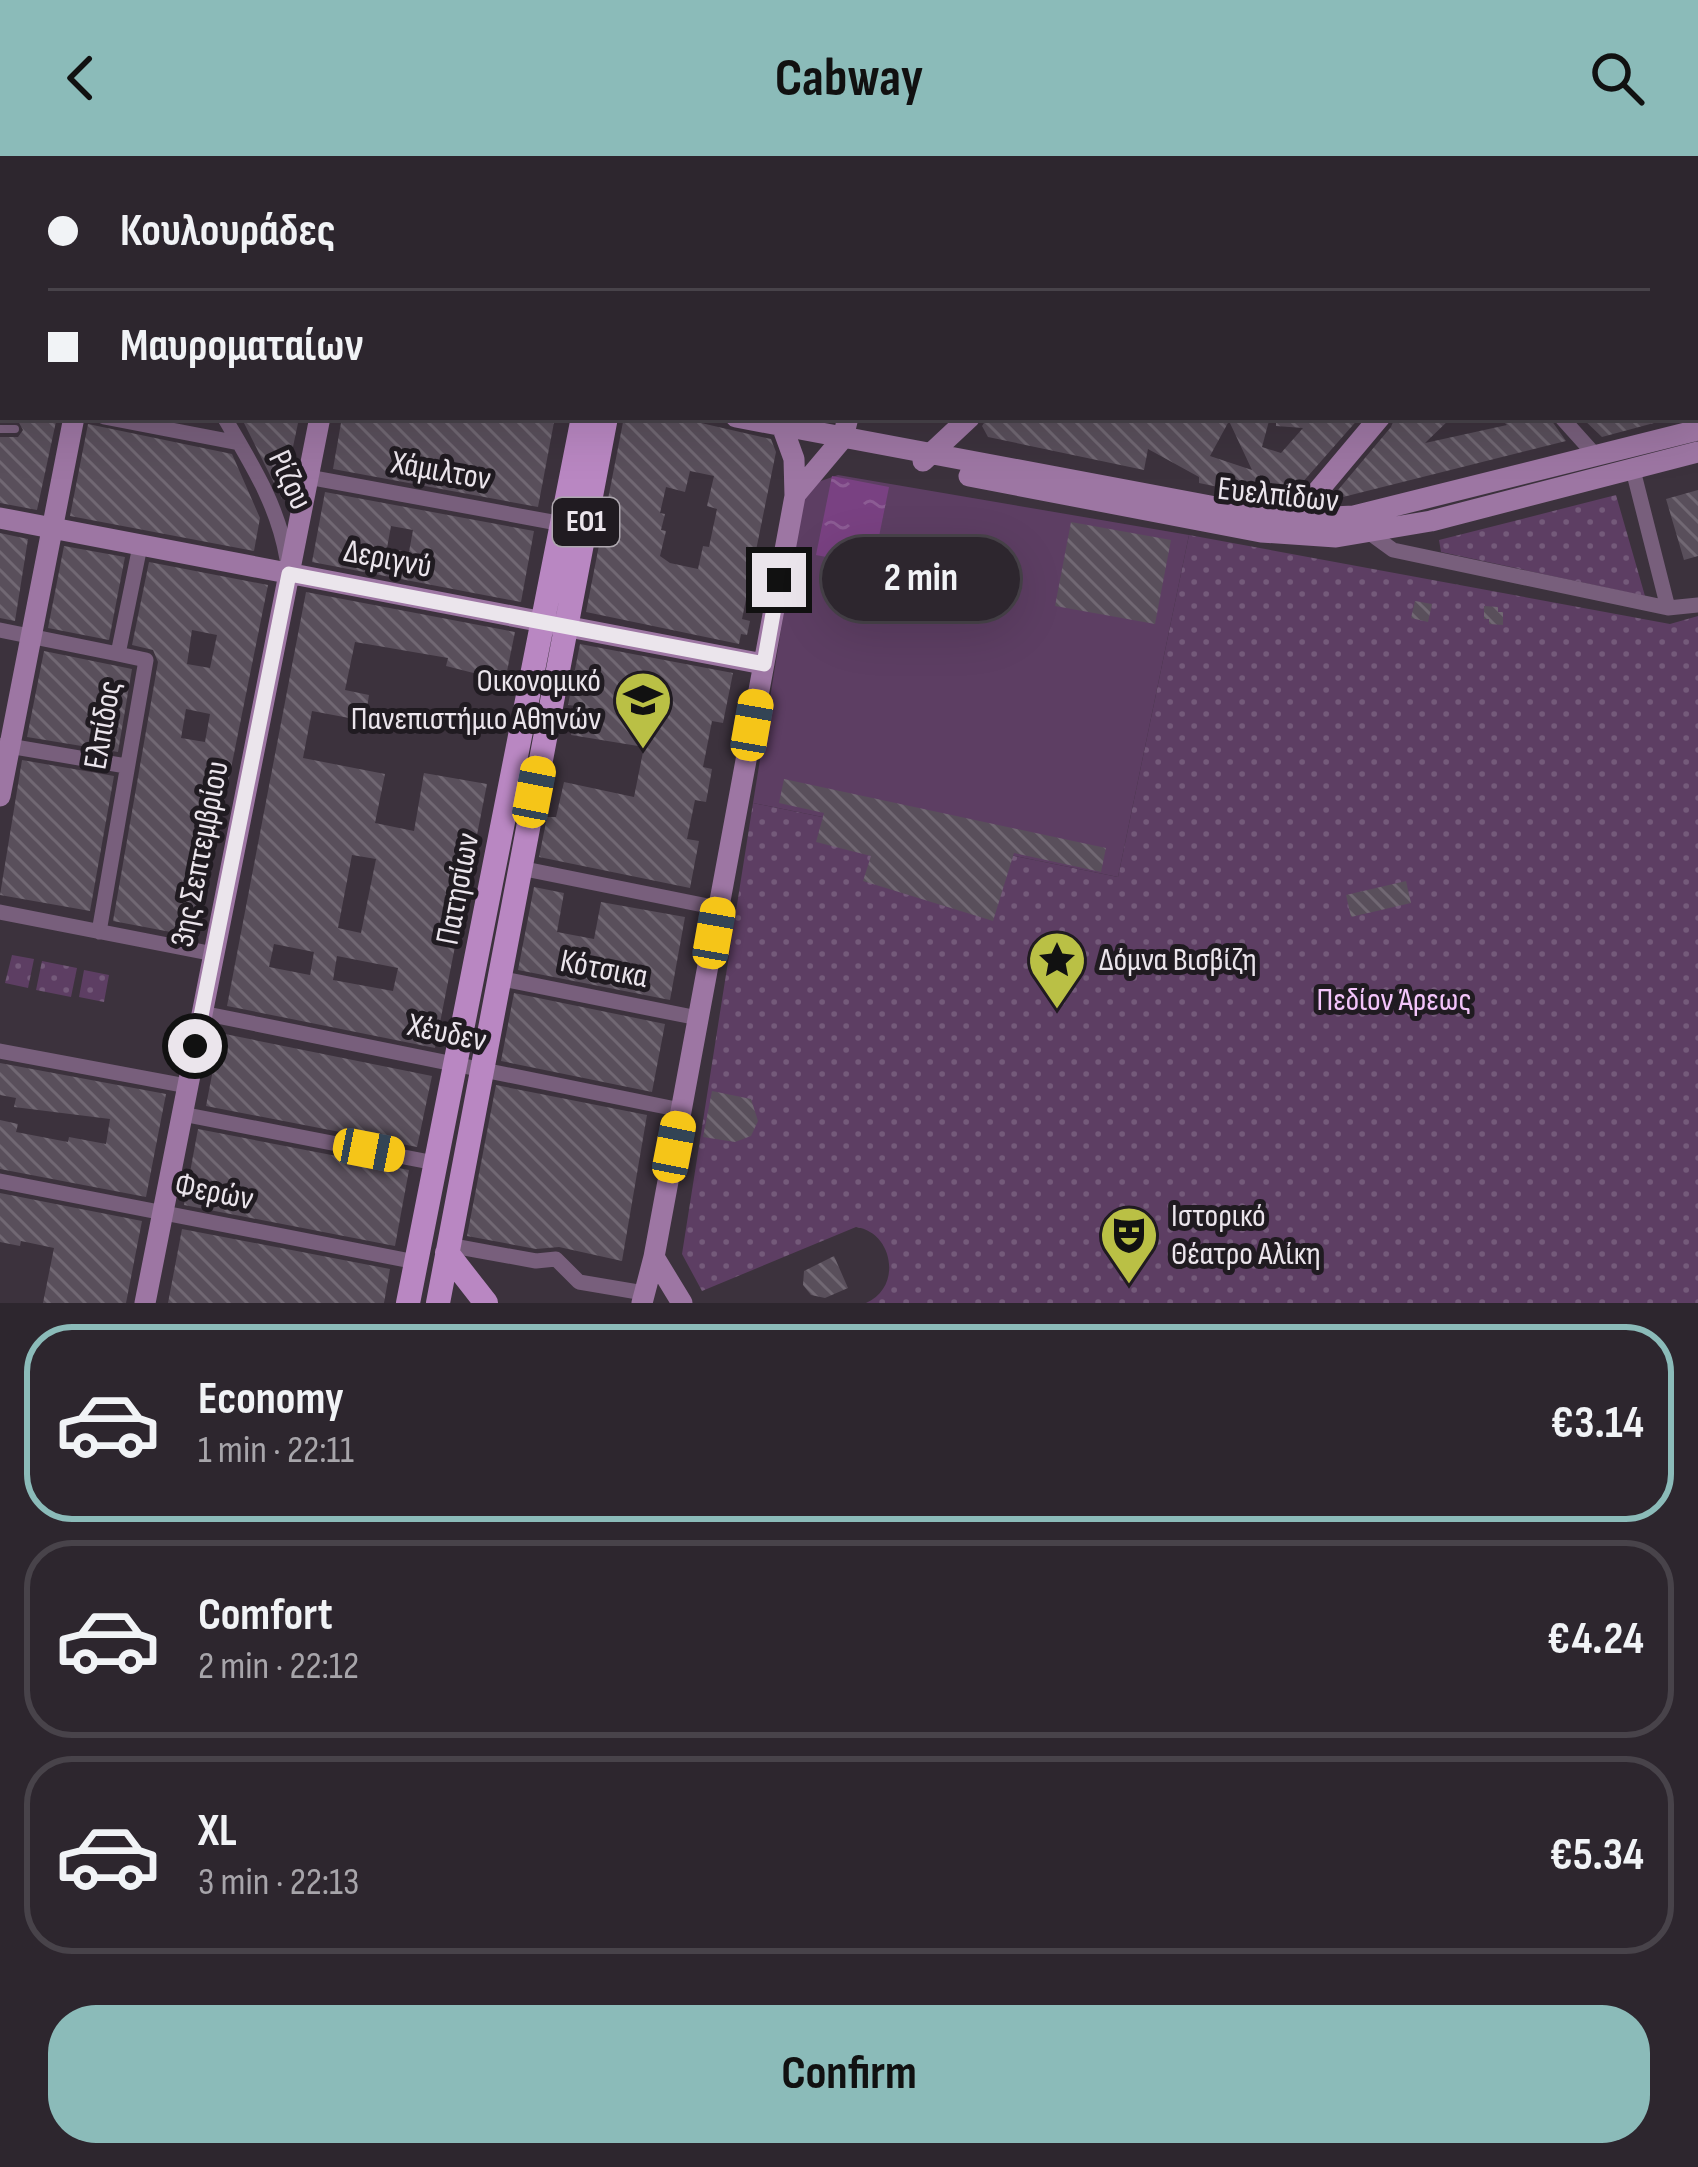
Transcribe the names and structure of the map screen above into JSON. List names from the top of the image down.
{
  "streets": {
    "main road": [
      "Ευελπίδων",
      "ΕΟ1",
      "Δεριγνύ",
      "3ης Σεπτεμβρίου",
      "Πατησίων"
    ],
    "street": [
      "Χάμιλτον",
      "Ρίζου",
      "Ελπίδος",
      "Κότσικα",
      "Χέυδεν",
      "Φερών"
    ]
  },
  "crossings": [
    ["Χάμιλτον", "3ης Σεπτεμβρίου"],
    ["Χάμιλτον", "Πατησίων"],
    ["Ρίζου", "Δεριγνύ"],
    ["Ρίζου", "3ης Σεπτεμβρίου"],
    ["Δεριγνύ", "3ης Σεπτεμβρίου"],
    ["Δεριγνύ", "Πατησίων"],
    ["3ης Σεπτεμβρίου", "Χέυδεν"],
    ["3ης Σεπτεμβρίου", "Φερών"],
    ["Πατησίων", "Κότσικα"],
    ["Πατησίων", "Χέυδεν"],
    ["Πατησίων", "Φερών"]
  ],
  "parks": ["Πεδίον Άρεως"],
  "places": {
    "school or university": ["Οικονομικό Πανεπιστήμιο Αθηνών"],
    "place": ["Δόμνα Βισβίζη"],
    "theatre": ["Ιστορικό Θέατρο Αλίκη"]
  },
  "page": {
    "header": "Cabway",
    "banner": ["Κουλουράδες", "Μαυροματαίων"],
    "bubble": "2 min",
    "list": [
      {
        "name": "Economy",
        "note": "1 min · 22:11",
        "value": "€3.14"
      },
      {
        "name": "Comfort",
        "note": "2 min · 22:12",
        "value": "€4.24"
      },
      {
        "name": "XL",
        "note": "3 min · 22:13",
        "value": "€5.34"
      }
    ],
    "buttons": "Confirm"
  }
}
